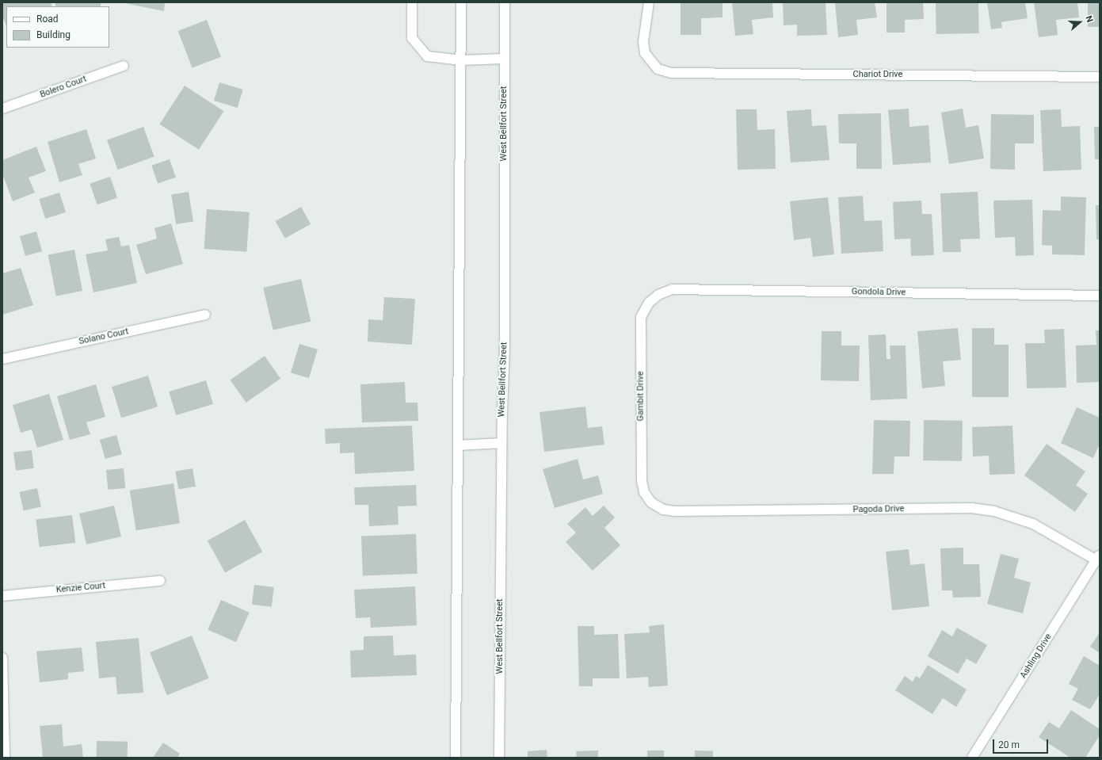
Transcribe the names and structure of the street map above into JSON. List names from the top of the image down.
{
  "streets": {
    "street": [
      "Chariot Drive",
      "Bolero Court",
      "West Bellfort Street",
      "Gondola Drive",
      "Solano Court",
      "Gambit Drive",
      "Pagoda Drive",
      "Kenzie Court",
      "Ashling Drive"
    ]
  },
  "crossings": [
    ["Gondola Drive", "Gambit Drive"],
    ["Gambit Drive", "Pagoda Drive"],
    ["Pagoda Drive", "Ashling Drive"]
  ],
  "legend": ["Road", "Building"],
  "scale_bar": "20 m",
  "north": "right"
}
